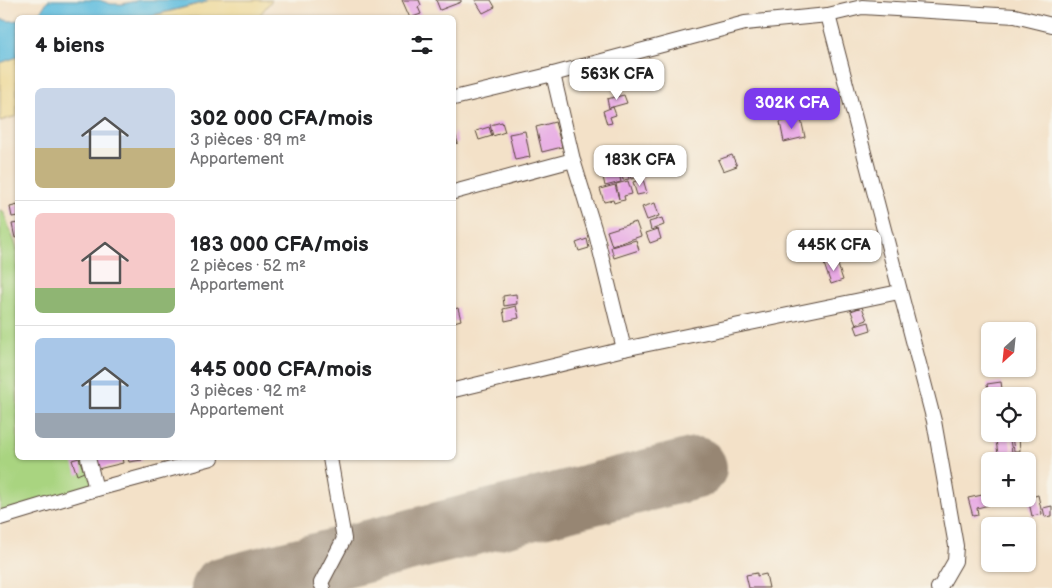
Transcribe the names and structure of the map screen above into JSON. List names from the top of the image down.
{
  "north": "bottom left",
  "page": {
    "heading": "4 biens",
    "price": [
      "563K CFA",
      "302K CFA",
      "183K CFA",
      "445K CFA"
    ],
    "list": [
      {
        "name": "302 000 CFA/mois",
        "note": "3 pièces · 89 m² · Appartement"
      },
      {
        "name": "183 000 CFA/mois",
        "note": "2 pièces · 52 m² · Appartement"
      },
      {
        "name": "445 000 CFA/mois",
        "note": "3 pièces · 92 m² · Appartement"
      }
    ],
    "map_buttons": ["+", "−"]
  }
}
